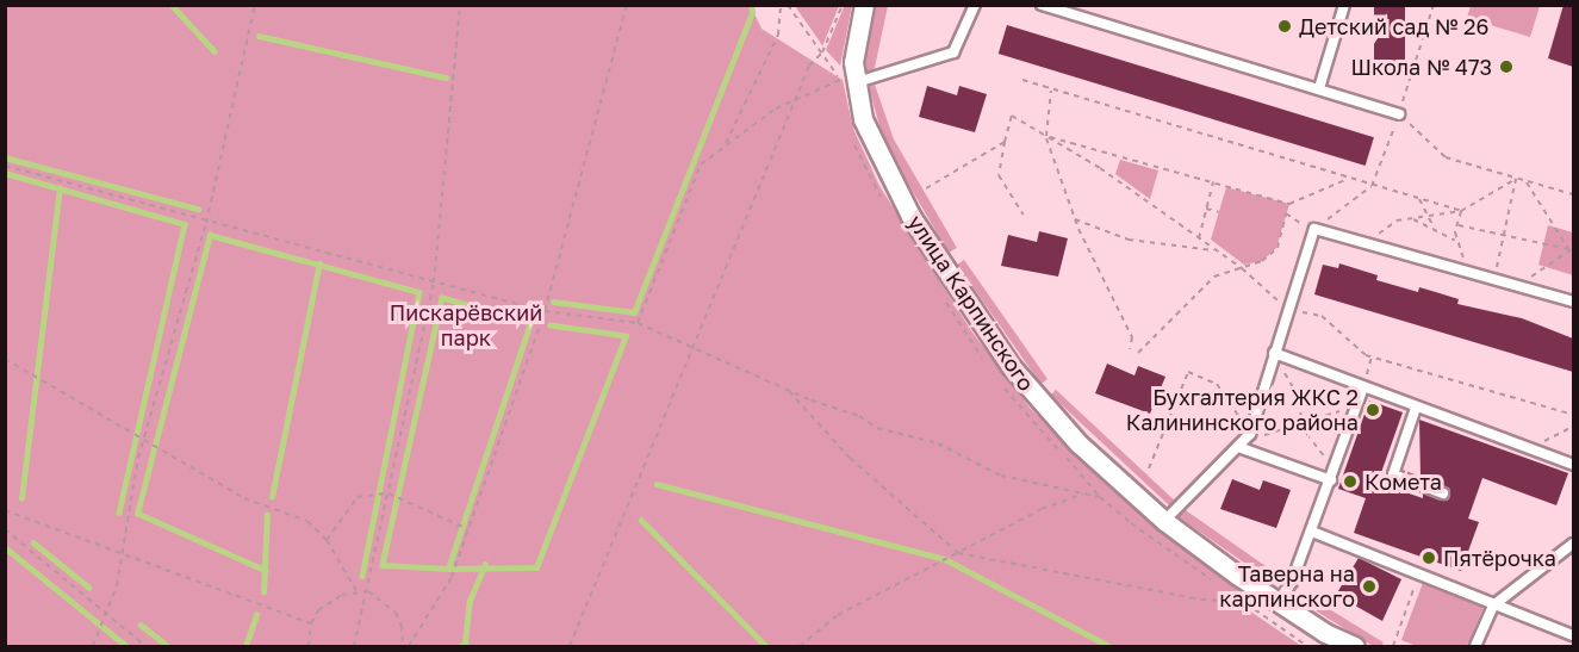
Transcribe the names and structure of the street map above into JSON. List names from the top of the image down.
{
  "streets": {
    "street": ["улица Карпинского"]
  },
  "parks": ["Пискарёвский парк"],
  "places": [
    "Детский сад № 26",
    "Школа № 473",
    "Бухгалтерия ЖКС 2 Калининского района",
    "Комета",
    "Пятёрочка",
    "Таверна на карпинского"
  ]
}
